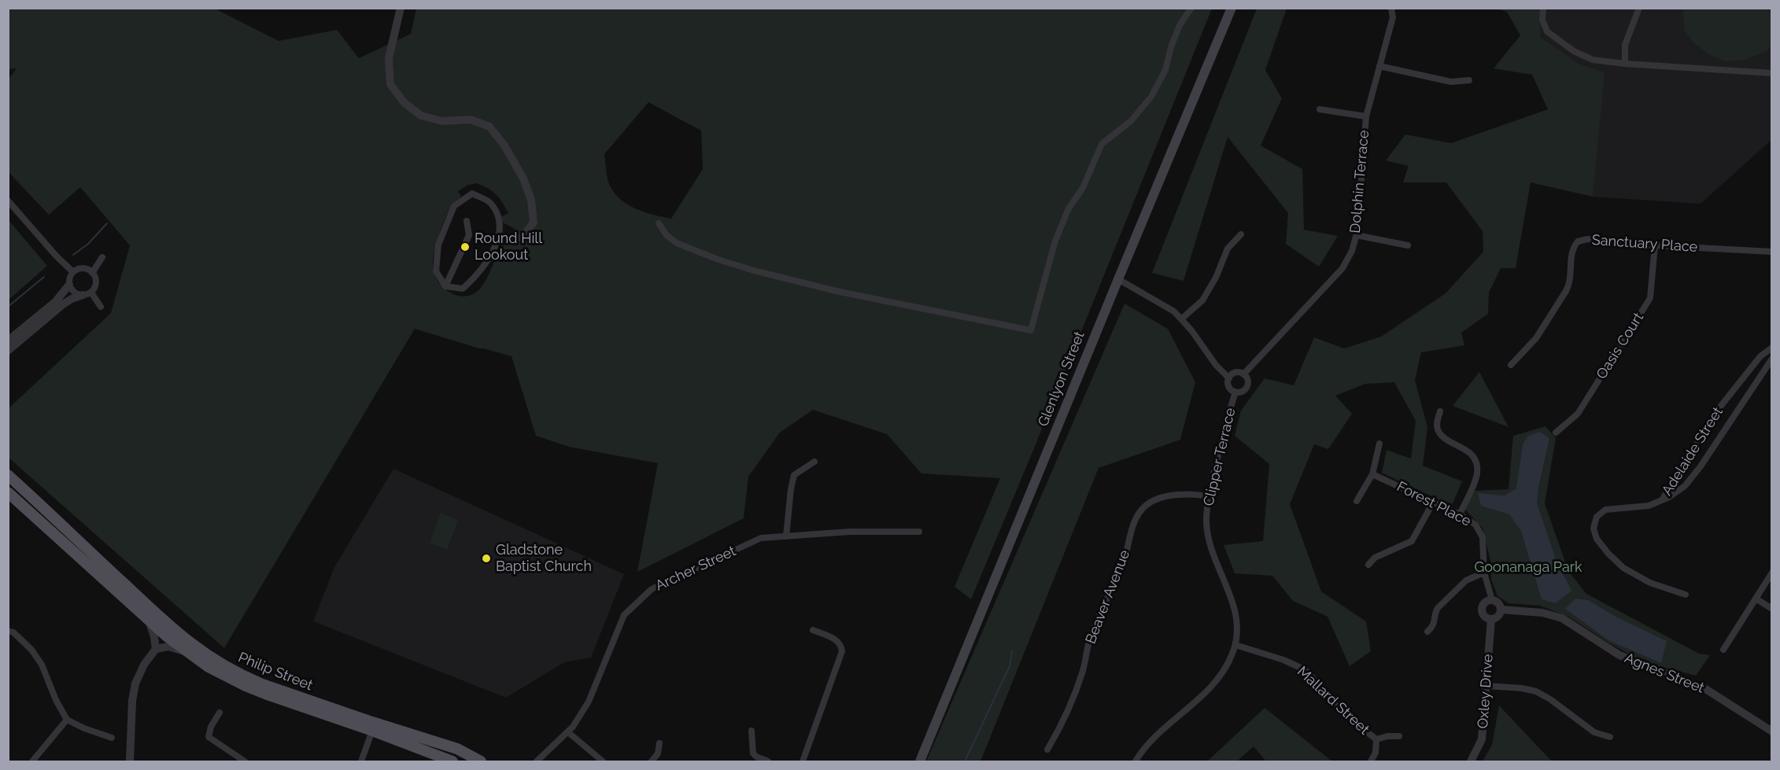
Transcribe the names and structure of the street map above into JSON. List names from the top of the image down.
{
  "streets": {
    "main road": ["Glenlyon Street", "Philip Street"],
    "street": [
      "Dolphin Terrace",
      "Sanctuary Place",
      "Oasis Court",
      "Adelaide Street",
      "Clipper Terrace",
      "Forest Place",
      "Archer Street",
      "Beaver Avenue",
      "Agnes Street",
      "Oxley Drive",
      "Mallard Street"
    ]
  },
  "crossings": [
    ["Dolphin Terrace", "Clipper Terrace"],
    ["Sanctuary Place", "Oasis Court"],
    ["Clipper Terrace", "Beaver Avenue"],
    ["Clipper Terrace", "Mallard Street"],
    ["Forest Place", "Agnes Street"],
    ["Forest Place", "Oxley Drive"],
    ["Agnes Street", "Oxley Drive"]
  ],
  "parks": ["Goonanaga Park"],
  "places": ["Round Hill Lookout", "Gladstone Baptist Church"]
}
